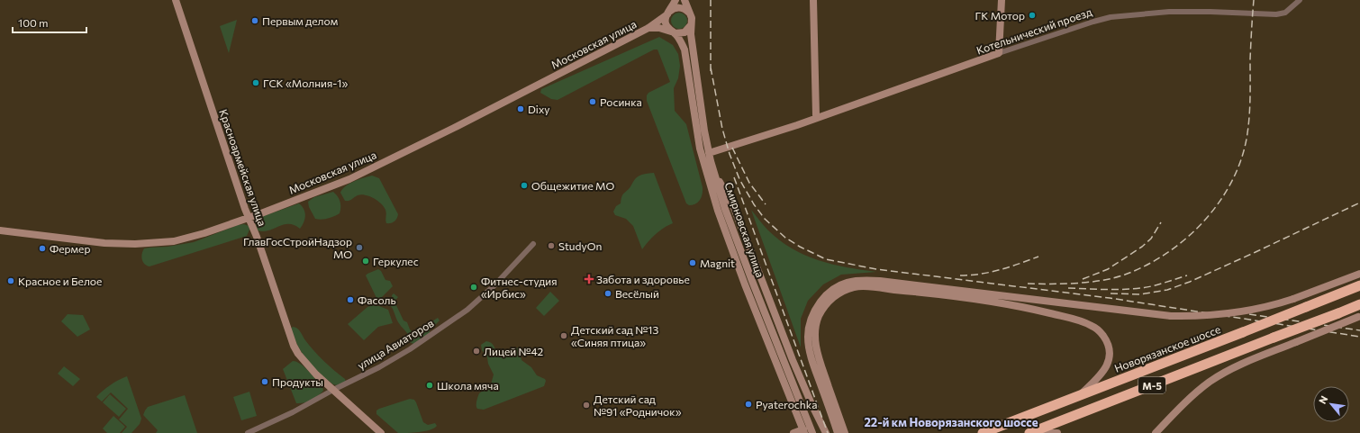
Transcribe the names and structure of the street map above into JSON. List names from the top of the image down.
{
  "streets": {
    "highway": ["Новорязанское шоссе", "М-5"],
    "main road": [
      "Котельнический проезд",
      "Московская улица",
      "Красноармейская улица",
      "Смирновская улица"
    ],
    "street": ["улица Авиаторов"]
  },
  "crossings": [
    ["Котельнический проезд", "Смирновская улица"],
    ["Московская улица", "Красноармейская улица"],
    ["Московская улица", "Смирновская улица"],
    ["Красноармейская улица", "улица Авиаторов"],
    ["Новорязанское шоссе", "М-5"]
  ],
  "districts": ["22-й км Новорязанского шоссе"],
  "places": {
    "other": [
      "ГК Мотор",
      "Первым делом",
      "ГСК «Молния-1»",
      "Росинка",
      "Dixy",
      "Общежитие МО",
      "StudyOn",
      "ГлавГосСтройНадзор МО",
      "Фермер",
      "Геркулес",
      "Magnit",
      "Красное и Белое",
      "Фитнес-студия «Ирбис»",
      "Весёлый",
      "Фасоль",
      "Детский сад №13 «Синяя птица»",
      "Лицей №42",
      "Продукты",
      "Школа мяча",
      "Pyaterochka",
      "Детский сад №91 «Родничок»"
    ],
    "health": ["Забота и здоровье"]
  },
  "scale_bar": "100 m",
  "north": "top left"
}
